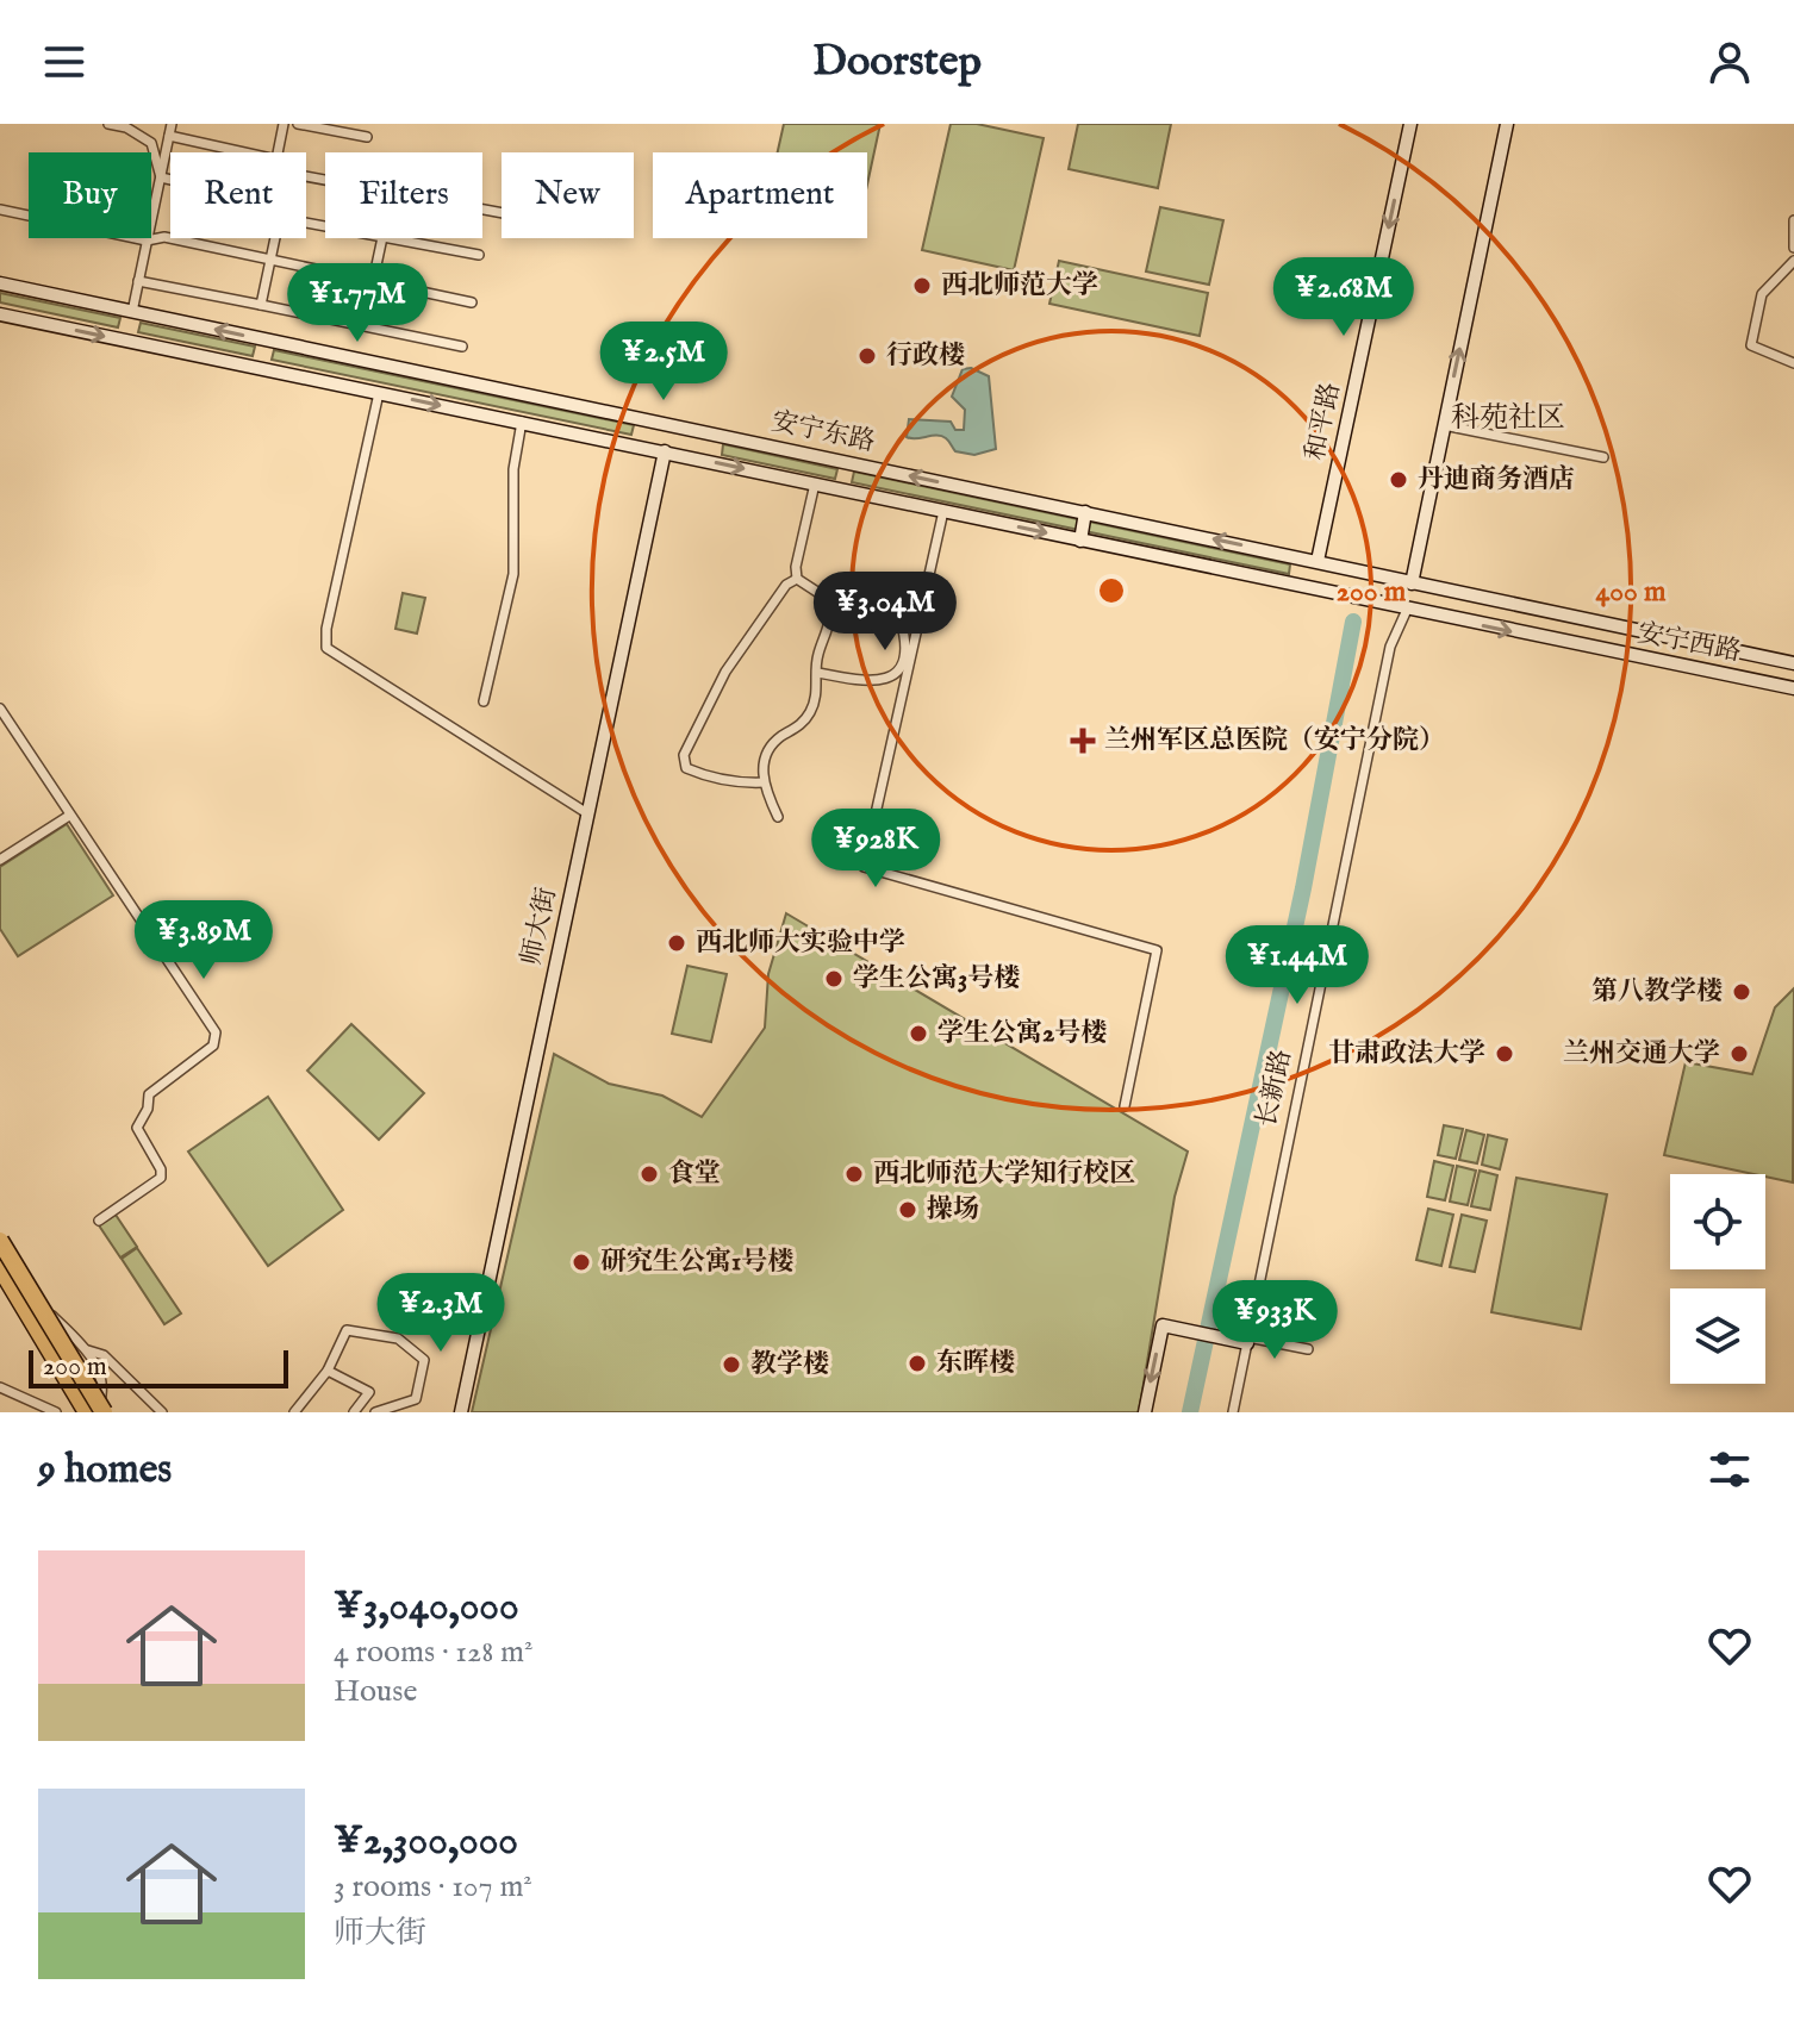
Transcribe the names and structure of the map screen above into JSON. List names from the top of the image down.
{
  "streets": {
    "main road": [
      "和平路",
      "安宁东路",
      "安宁西路",
      "师大街"
    ],
    "street": ["长新路"]
  },
  "crossings": [
    ["和平路", "安宁东路"],
    ["安宁东路", "安宁西路"],
    ["安宁东路", "师大街"],
    ["安宁东路", "长新路"],
    ["安宁西路", "长新路"]
  ],
  "districts": ["科苑社区"],
  "places": {
    "other": [
      "西北师范大学",
      "行政楼",
      "丹迪商务酒店",
      "西北师大实验中学",
      "学生公寓3号楼",
      "第八教学楼",
      "学生公寓2号楼",
      "甘肃政法大学",
      "兰州交通大学",
      "食堂",
      "西北师范大学知行校区",
      "操场",
      "研究生公寓1号楼",
      "东晖楼",
      "教学楼"
    ],
    "health": ["兰州军区总医院（安宁分院）"]
  },
  "scale_bar": "200 m",
  "page": {
    "header": "Doorstep",
    "chip": [
      "Buy",
      "Rent",
      "Filters",
      "New",
      "Apartment"
    ],
    "price": [
      "¥2.68M",
      "¥1.77M",
      "¥2.5M",
      "¥3.04M",
      "¥928K",
      "¥3.89M",
      "¥1.44M",
      "¥2.3M",
      "¥933K"
    ],
    "scale": "200 m",
    "heading": "9 homes",
    "list": [
      {
        "name": "¥3,040,000",
        "note": "4 rooms · 128 m² · House"
      },
      {
        "name": "¥2,300,000",
        "note": "3 rooms · 107 m² · 师大街"
      }
    ]
  },
  "rings": ["200 m", "400 m"]
}
